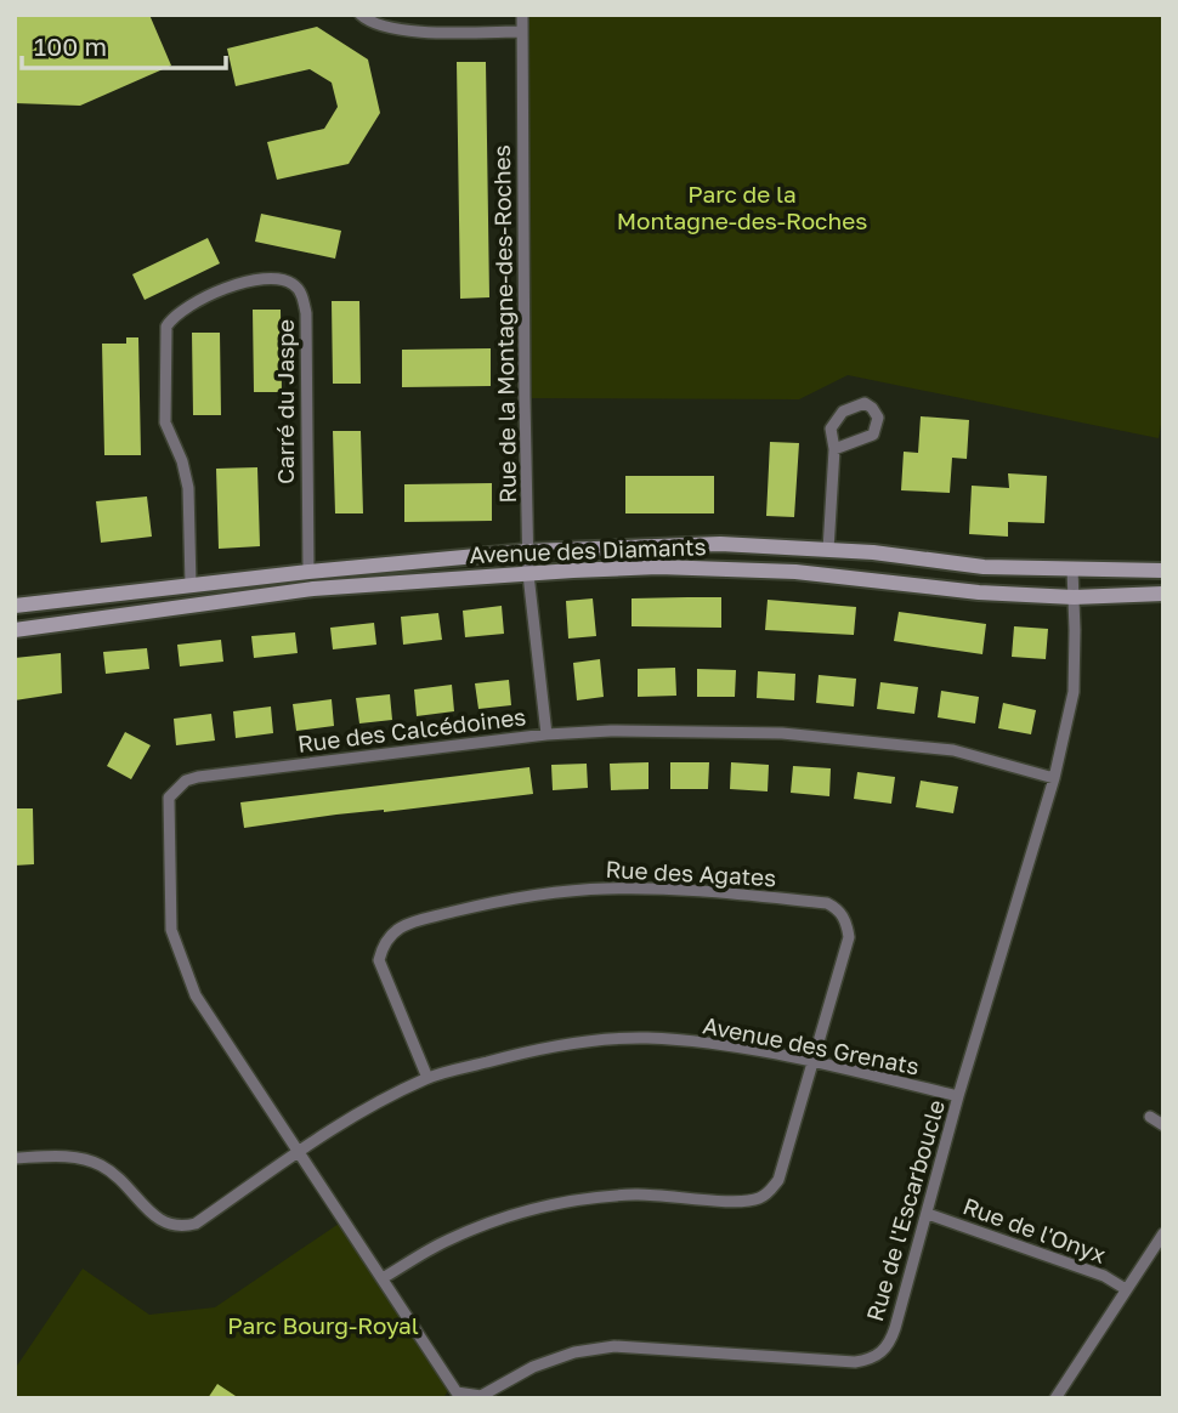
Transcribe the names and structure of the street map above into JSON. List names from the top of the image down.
{
  "streets": {
    "street": [
      "Rue de la Montagne-des-Roches",
      "Carré du Jaspe",
      "Avenue des Diamants",
      "Rue des Calcédoines",
      "Rue des Agates",
      "Avenue des Grenats",
      "Rue de l'Escarboucle",
      "Rue de l'Onyx"
    ]
  },
  "crossings": [
    ["Rue de la Montagne-des-Roches", "Avenue des Diamants"],
    ["Rue de la Montagne-des-Roches", "Rue des Calcédoines"],
    ["Carré du Jaspe", "Avenue des Diamants"],
    ["Avenue des Diamants", "Rue de l'Escarboucle"],
    ["Rue des Calcédoines", "Avenue des Grenats"],
    ["Rue des Calcédoines", "Rue de l'Escarboucle"],
    ["Rue des Agates", "Avenue des Grenats"],
    ["Avenue des Grenats", "Rue de l'Escarboucle"],
    ["Rue de l'Escarboucle", "Rue de l'Onyx"]
  ],
  "parks": ["Parc de la Montagne-des-Roches", "Parc Bourg-Royal"],
  "scale_bar": "100 m"
}
